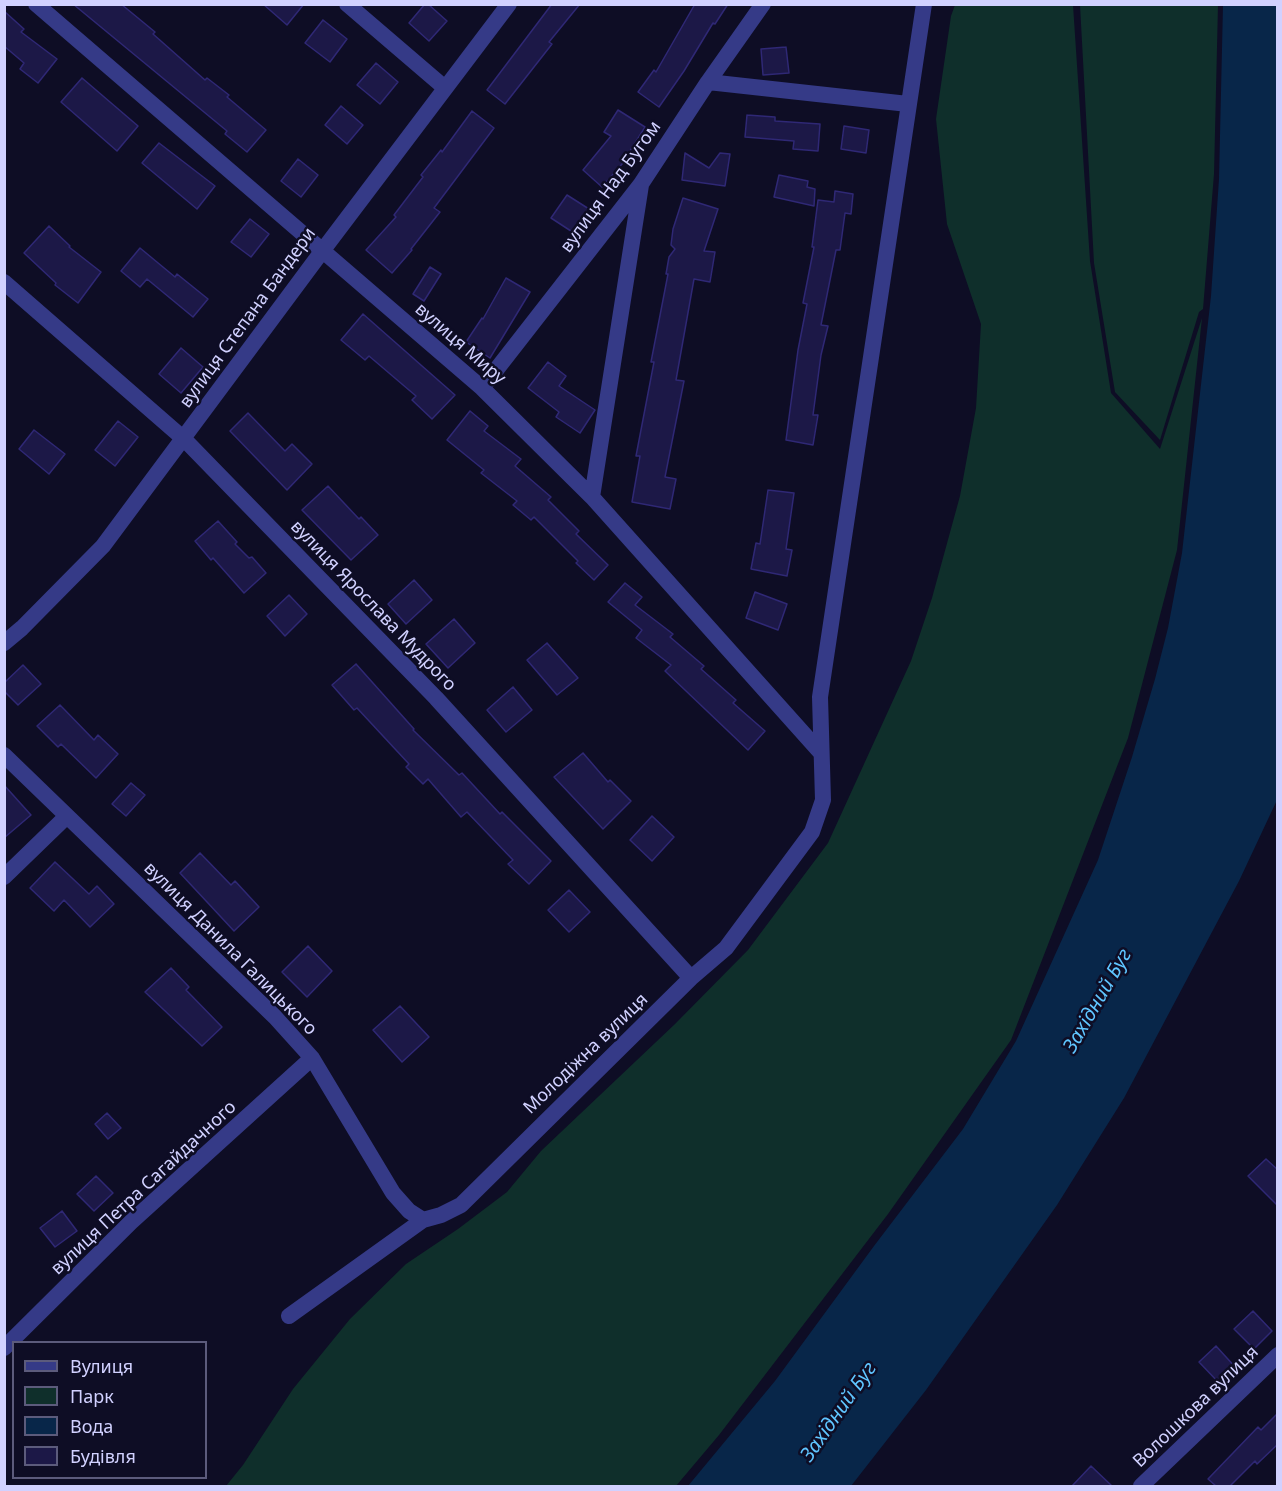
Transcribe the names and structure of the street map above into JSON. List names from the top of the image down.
{
  "streets": {
    "street": [
      "вулиця Над Бугом",
      "вулиця Степана Бандери",
      "вулиця Миру",
      "вулиця Ярослава Мудрого",
      "вулиця Данила Галицького",
      "Молодіжна вулиця",
      "вулиця Петра Сагайдачного",
      "Волошкова вулиця"
    ]
  },
  "crossings": [
    ["вулиця Над Бугом", "вулиця Миру"],
    ["вулиця Степана Бандери", "вулиця Миру"],
    ["вулиця Степана Бандери", "вулиця Ярослава Мудрого"],
    ["вулиця Миру", "Молодіжна вулиця"],
    ["вулиця Ярослава Мудрого", "Молодіжна вулиця"],
    ["вулиця Данила Галицького", "Молодіжна вулиця"],
    ["вулиця Данила Галицького", "вулиця Петра Сагайдачного"]
  ],
  "water": ["Західний Буг"],
  "legend": [
    "Вулиця",
    "Парк",
    "Вода",
    "Будівля"
  ]
}
